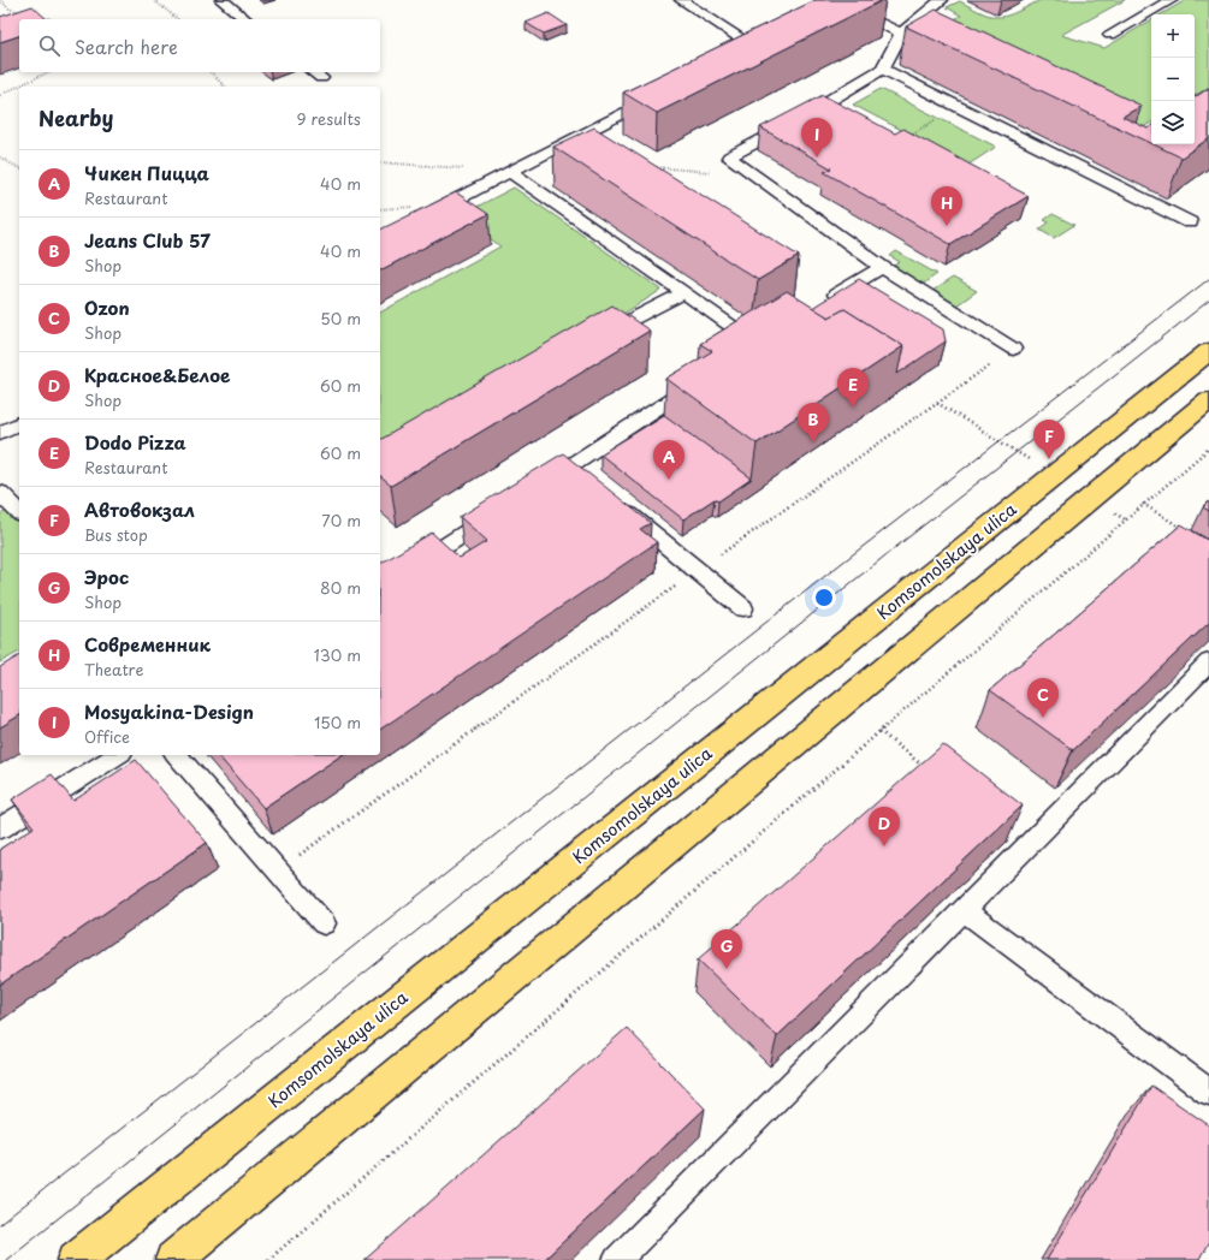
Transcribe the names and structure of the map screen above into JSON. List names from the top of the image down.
{
  "streets": {
    "main road": ["Komsomolskaya ulica"]
  },
  "page": {
    "map_buttons": ["+", "−"],
    "search": "Search here",
    "heading": ["Nearby", "9 results"],
    "pins": [
      "I",
      "H",
      "E",
      "B",
      "F",
      "A",
      "C",
      "D",
      "G"
    ],
    "list": [
      {
        "mark": "A",
        "name": "Чикен Пицца",
        "note": "Restaurant",
        "value": "40 m"
      },
      {
        "mark": "B",
        "name": "Jeans Club 57",
        "note": "Shop",
        "value": "40 m"
      },
      {
        "mark": "C",
        "name": "Ozon",
        "note": "Shop",
        "value": "50 m"
      },
      {
        "mark": "D",
        "name": "Красное&Белое",
        "note": "Shop",
        "value": "60 m"
      },
      {
        "mark": "E",
        "name": "Dodo Pizza",
        "note": "Restaurant",
        "value": "60 m"
      },
      {
        "mark": "F",
        "name": "Автовокзал",
        "note": "Bus stop",
        "value": "70 m"
      },
      {
        "mark": "G",
        "name": "Эрос",
        "note": "Shop",
        "value": "80 m"
      },
      {
        "mark": "H",
        "name": "Современник",
        "note": "Theatre",
        "value": "130 m"
      },
      {
        "mark": "I",
        "name": "Mosyakina-Design",
        "note": "Office",
        "value": "150 m"
      }
    ]
  }
}
